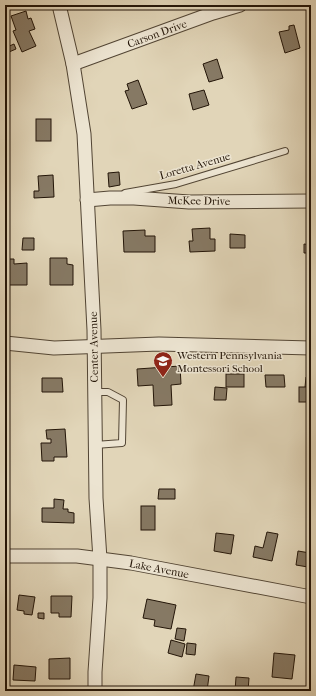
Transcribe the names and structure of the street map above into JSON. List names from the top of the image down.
{
  "streets": {
    "street": [
      "Carson Drive",
      "McKee Drive",
      "Center Avenue",
      "Lake Avenue"
    ],
    "lane": ["Loretta Avenue"]
  },
  "crossings": [
    ["Carson Drive", "Center Avenue"],
    ["Loretta Avenue", "McKee Drive"],
    ["McKee Drive", "Center Avenue"],
    ["Center Avenue", "Lake Avenue"]
  ],
  "places": {
    "school or university": ["Western Pennsylvania Montessori School"]
  }
}
